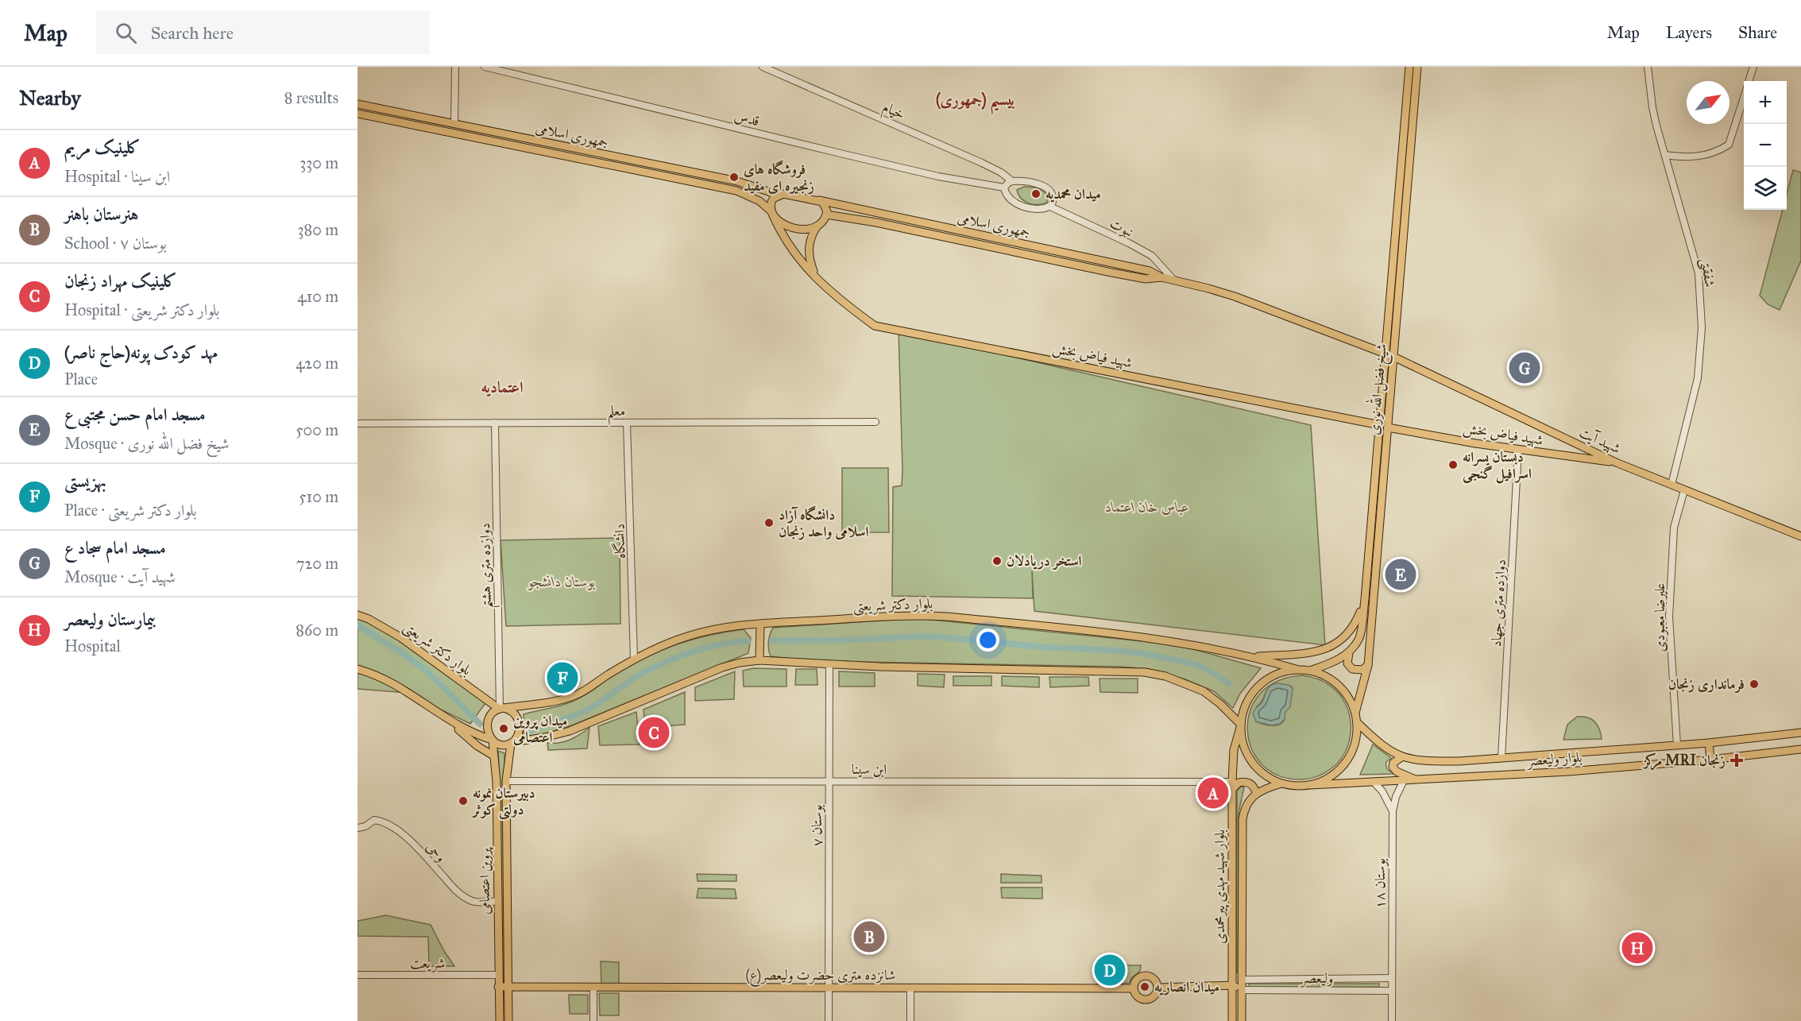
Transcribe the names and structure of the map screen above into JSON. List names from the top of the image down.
{
  "streets": {
    "main road": [
      "جمهوری اسلامی",
      "شهید فیاض بخش",
      "شیخ فضل الله نوری",
      "شهید آیت",
      "بلوار دکتر شریعتی",
      "بلوار ولیعصر",
      "پروین اعتصامی",
      "بلوار شهید مهدی پیرمحمدی",
      "شانزده متری حضرت ولیعصر(ع)"
    ],
    "street": [
      "خیام",
      "قدس",
      "نبوت",
      "شفقتی",
      "معلم",
      "دانشگاه",
      "دوازده متری هشتم",
      "دوازده متری جهاد",
      "علیرضا معبودی",
      "ابن سینا",
      "بوستان ۷",
      "وحی",
      "بوستان ۱۸",
      "شریعت",
      "ولیعصر"
    ]
  },
  "crossings": [
    ["جمهوری اسلامی", "نبوت"],
    ["جمهوری اسلامی", "شهید فیاض بخش"],
    ["جمهوری اسلامی", "شیخ فضل الله نوری"],
    ["جمهوری اسلامی", "شهید آیت"],
    ["شفقتی", "شهید آیت"],
    ["شهید فیاض بخش", "شیخ فضل الله نوری"],
    ["شهید فیاض بخش", "شهید آیت"],
    ["شهید فیاض بخش", "دوازده متری جهاد"],
    ["شیخ فضل الله نوری", "شهید آیت"],
    ["شیخ فضل الله نوری", "بلوار دکتر شریعتی"],
    ["شیخ فضل الله نوری", "بلوار ولیعصر"],
    ["شیخ فضل الله نوری", "بلوار شهید مهدی پیرمحمدی"],
    ["معلم", "دانشگاه"],
    ["معلم", "دوازده متری هشتم"],
    ["شهید آیت", "علیرضا معبودی"],
    ["دانشگاه", "بلوار دکتر شریعتی"],
    ["دوازده متری هشتم", "بلوار دکتر شریعتی"],
    ["دوازده متری هشتم", "پروین اعتصامی"],
    ["دوازده متری جهاد", "بلوار ولیعصر"],
    ["بلوار دکتر شریعتی", "بلوار ولیعصر"],
    ["بلوار دکتر شریعتی", "پروین اعتصامی"],
    ["بلوار دکتر شریعتی", "بلوار شهید مهدی پیرمحمدی"],
    ["علیرضا معبودی", "بلوار ولیعصر"],
    ["بلوار ولیعصر", "بوستان ۱۸"],
    ["بلوار ولیعصر", "بلوار شهید مهدی پیرمحمدی"],
    ["ابن سینا", "بوستان ۷"],
    ["ابن سینا", "پروین اعتصامی"],
    ["ابن سینا", "بلوار شهید مهدی پیرمحمدی"],
    ["بوستان ۷", "شانزده متری حضرت ولیعصر(ع)"],
    ["وحی", "پروین اعتصامی"],
    ["پروین اعتصامی", "شریعت"],
    ["پروین اعتصامی", "شانزده متری حضرت ولیعصر(ع)"],
    ["بوستان ۱۸", "ولیعصر"],
    ["بلوار شهید مهدی پیرمحمدی", "ولیعصر"]
  ],
  "districts": ["(بیسیم (جمهوری", "اعتمادیه"],
  "parks": ["عباس خان اعتماد", "بوستان دانشجو"],
  "places": {
    "other": [
      "فروشگاه های زنجیره ای مفید",
      "میدان محمدیه",
      "دبستان پسرانه اسرافیل گنجی",
      "دانشگاه آزاد اسلامی واحد زنجان",
      "استخر دریادلان",
      "فرمانداری زنجان",
      "میدان پروین اعتصامی",
      "دبیرستان نمونه دولتی کوثر",
      "میدان انصاریه"
    ],
    "health": ["مرکز MRI زنجان"]
  },
  "north": "top right",
  "page": {
    "header": "Map",
    "search": "Search here",
    "nav": ["Map", "Layers", "Share"],
    "heading": ["Nearby", "8 results"],
    "map_buttons": ["+", "−"],
    "list": [
      {
        "mark": "A",
        "name": "کلینیک مریم",
        "note": "Hospital · ابن سینا",
        "value": "330 m"
      },
      {
        "mark": "B",
        "name": "هنرستان باهنر",
        "note": "School · بوستان ۷",
        "value": "380 m"
      },
      {
        "mark": "C",
        "name": "کلینیک مهراد زنجان",
        "note": "Hospital · بلوار دکتر شریعتی",
        "value": "410 m"
      },
      {
        "mark": "D",
        "name": "مهد کودک پونه(حاج ناصر)",
        "note": "Place",
        "value": "420 m"
      },
      {
        "mark": "E",
        "name": "مسجد امام حسن مجتبی ع",
        "note": "Mosque · شیخ فضل الله نوری",
        "value": "500 m"
      },
      {
        "mark": "F",
        "name": "بهزیستی",
        "note": "Place · بلوار دکتر شریعتی",
        "value": "510 m"
      },
      {
        "mark": "G",
        "name": "مسجد امام سجاد ع",
        "note": "Mosque · شهید آیت",
        "value": "720 m"
      },
      {
        "mark": "H",
        "name": "بیمارستان ولیعصر",
        "note": "Hospital",
        "value": "860 m"
      }
    ],
    "pins": [
      "G",
      "E",
      "F",
      "C",
      "A",
      "B",
      "H",
      "D"
    ]
  }
}
